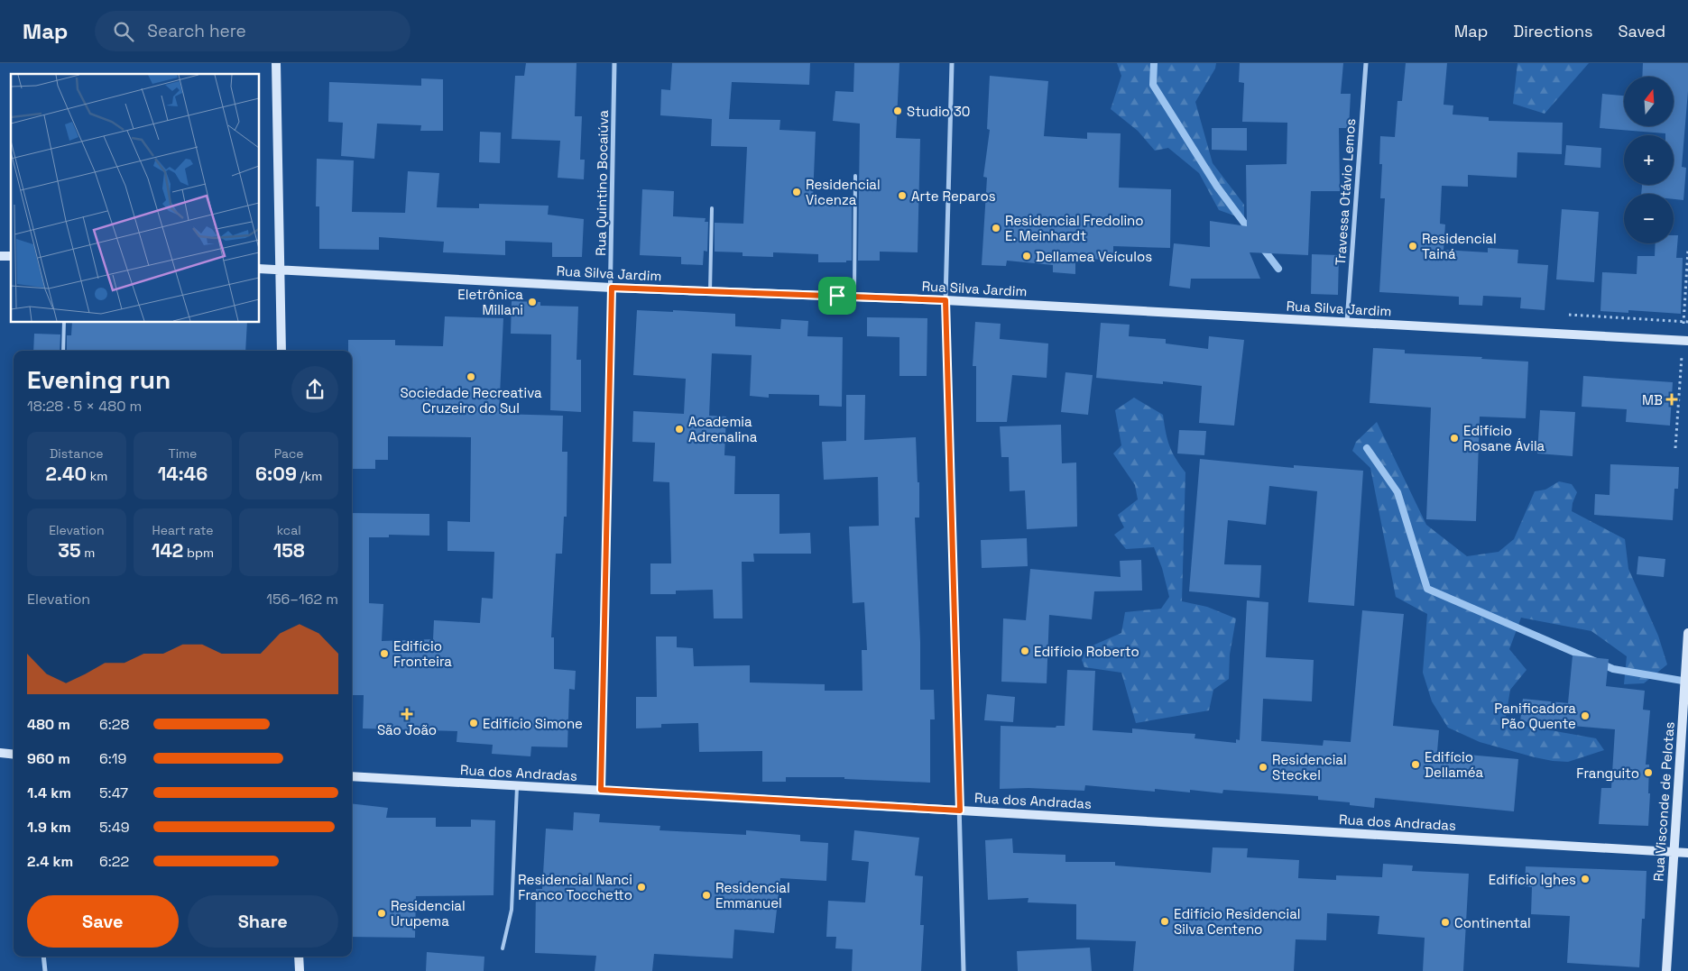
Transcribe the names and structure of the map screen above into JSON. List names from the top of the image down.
{
  "streets": {
    "street": [
      "Rua Quintino Bocaiúva",
      "Travessa Otávio Lemos",
      "Rua Silva Jardim",
      "Rua dos Andradas",
      "Rua Visconde de Pelotas"
    ]
  },
  "crossings": [
    ["Rua Quintino Bocaiúva", "Rua Silva Jardim"],
    ["Rua Quintino Bocaiúva", "Rua dos Andradas"],
    ["Travessa Otávio Lemos", "Rua Silva Jardim"],
    ["Rua dos Andradas", "Rua Visconde de Pelotas"]
  ],
  "places": {
    "other": [
      "Studio 30",
      "Residencial Vicenza",
      "Arte Reparos",
      "Residencial Fredolino E. Meinhardt",
      "Residencial Tainá",
      "Dellamea Veículos",
      "Eletrônica Millani",
      "Sociedade Recreativa Cruzeiro do Sul",
      "Academia Adrenalina",
      "Edifício Rosane Ávila",
      "Edifício Roberto",
      "Edifício Fronteira",
      "Panificadora Pão Quente",
      "Edifício Simone",
      "Edifício Dellaméa",
      "Residencial Steckel",
      "Franguito",
      "Edifício Ighes",
      "Residencial Nanci Franco Tocchetto",
      "Residencial Emmanuel",
      "Residencial Urupema",
      "Edifício Residencial Silva Centeno",
      "Continental"
    ],
    "health": ["MB", "São João"]
  },
  "north": "top",
  "page": {
    "header": "Map",
    "search": "Search here",
    "nav": ["Map", "Directions", "Saved"],
    "map_buttons": ["+", "−"],
    "heading": ["Evening run", "18:28 · 5 × 480 m"],
    "stats": [
      ["Distance", "2.40 km"],
      ["Time", "14:46"],
      ["Pace", "6:09 /km"],
      ["Elevation", "35 m"],
      ["Heart rate", "142 bpm"],
      ["kcal", "158"]
    ],
    "chart": ["Elevation", "156–162 m"],
    "list": [
      {
        "name": "480 m",
        "note": "6:28"
      },
      {
        "name": "960 m",
        "note": "6:19"
      },
      {
        "name": "1.4 km",
        "note": "5:47"
      },
      {
        "name": "1.9 km",
        "note": "5:49"
      },
      {
        "name": "2.4 km",
        "note": "6:22"
      }
    ],
    "buttons": ["Save", "Share"]
  }
}
